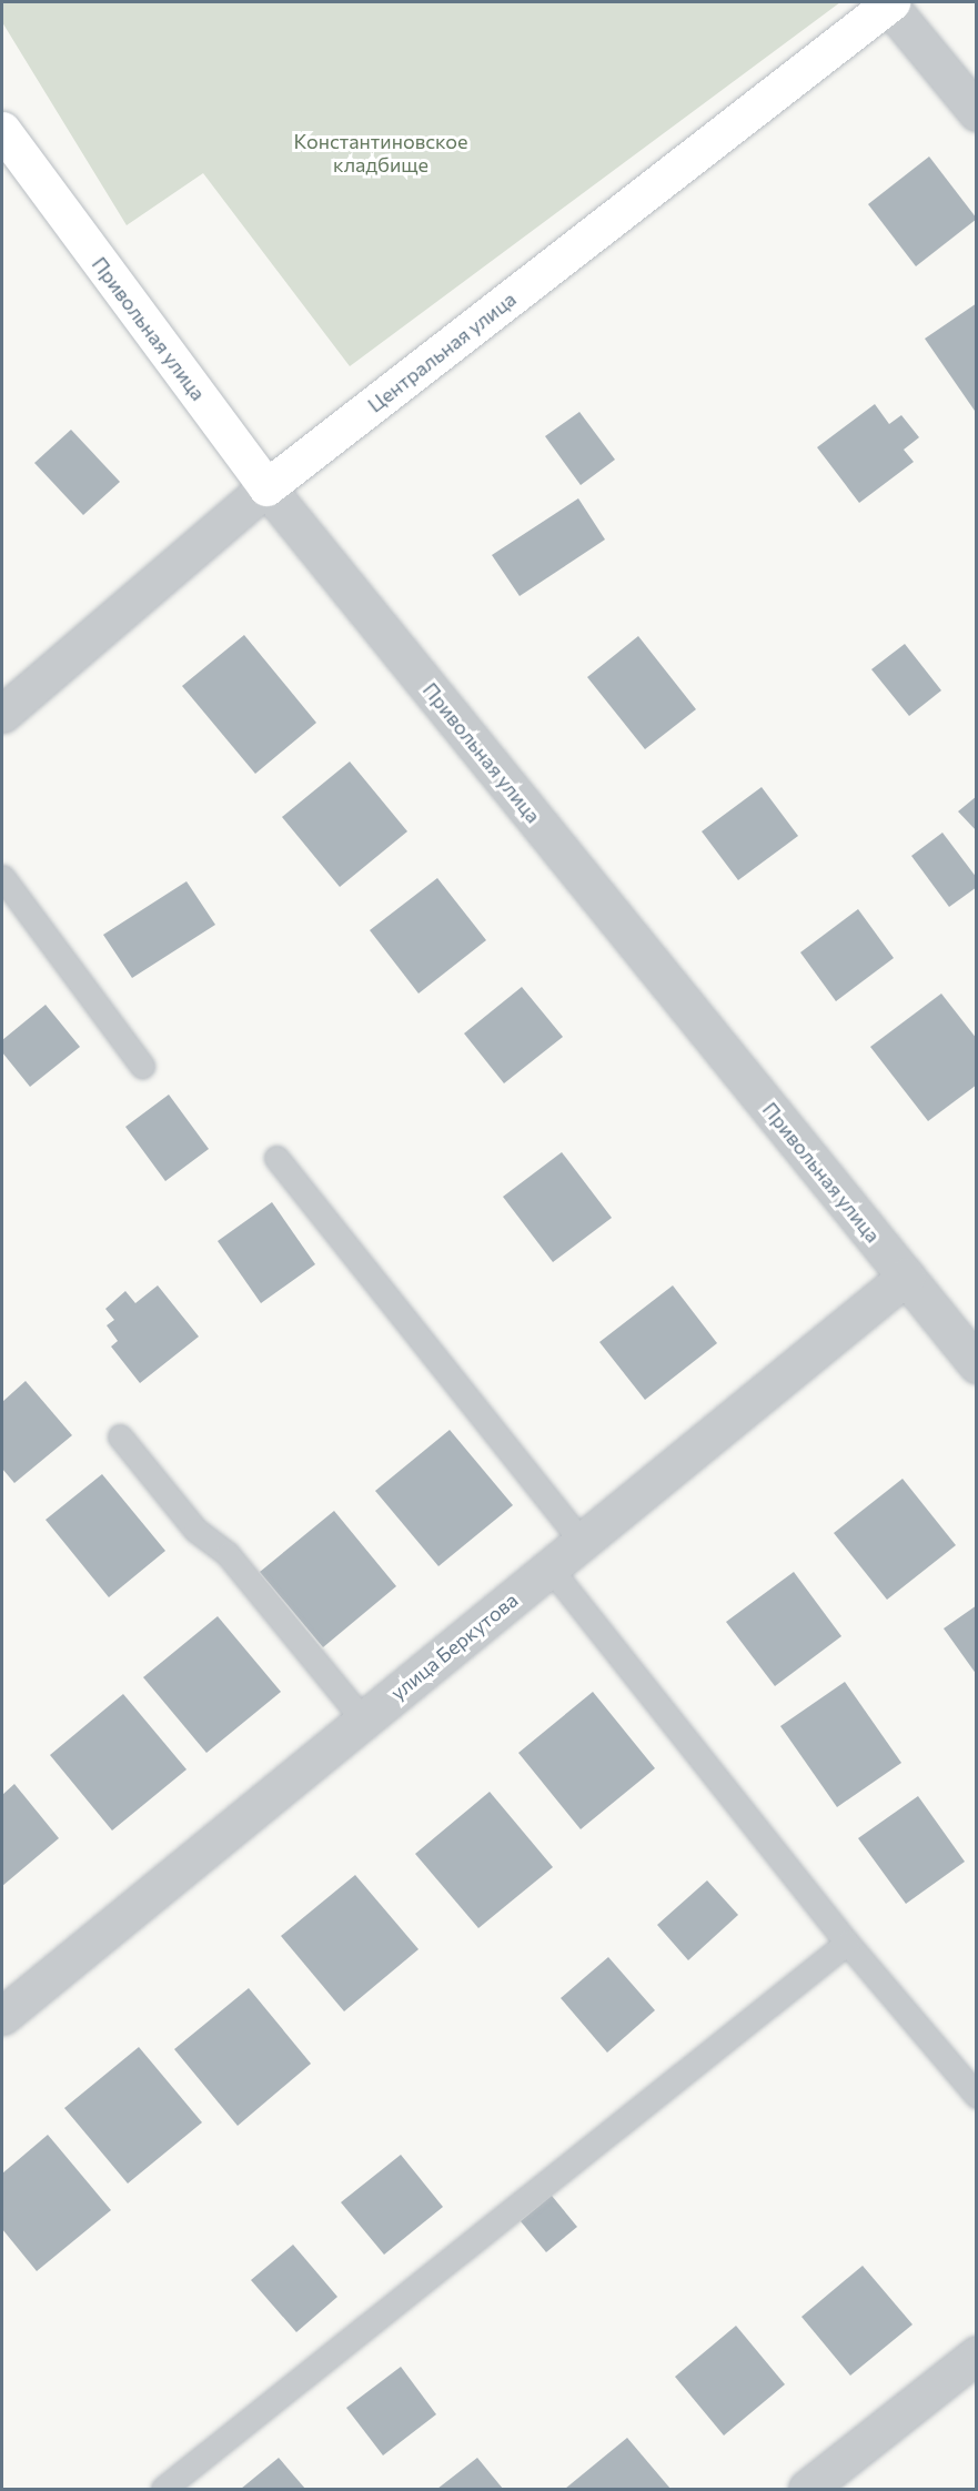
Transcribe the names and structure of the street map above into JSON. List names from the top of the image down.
{
  "streets": {
    "street": ["Привольная улица", "Центральная улица", "улица Беркутова"]
  },
  "crossings": [
    ["Привольная улица", "Центральная улица"],
    ["Привольная улица", "улица Беркутова"]
  ],
  "parks": ["Константиновское кладбище"]
}
